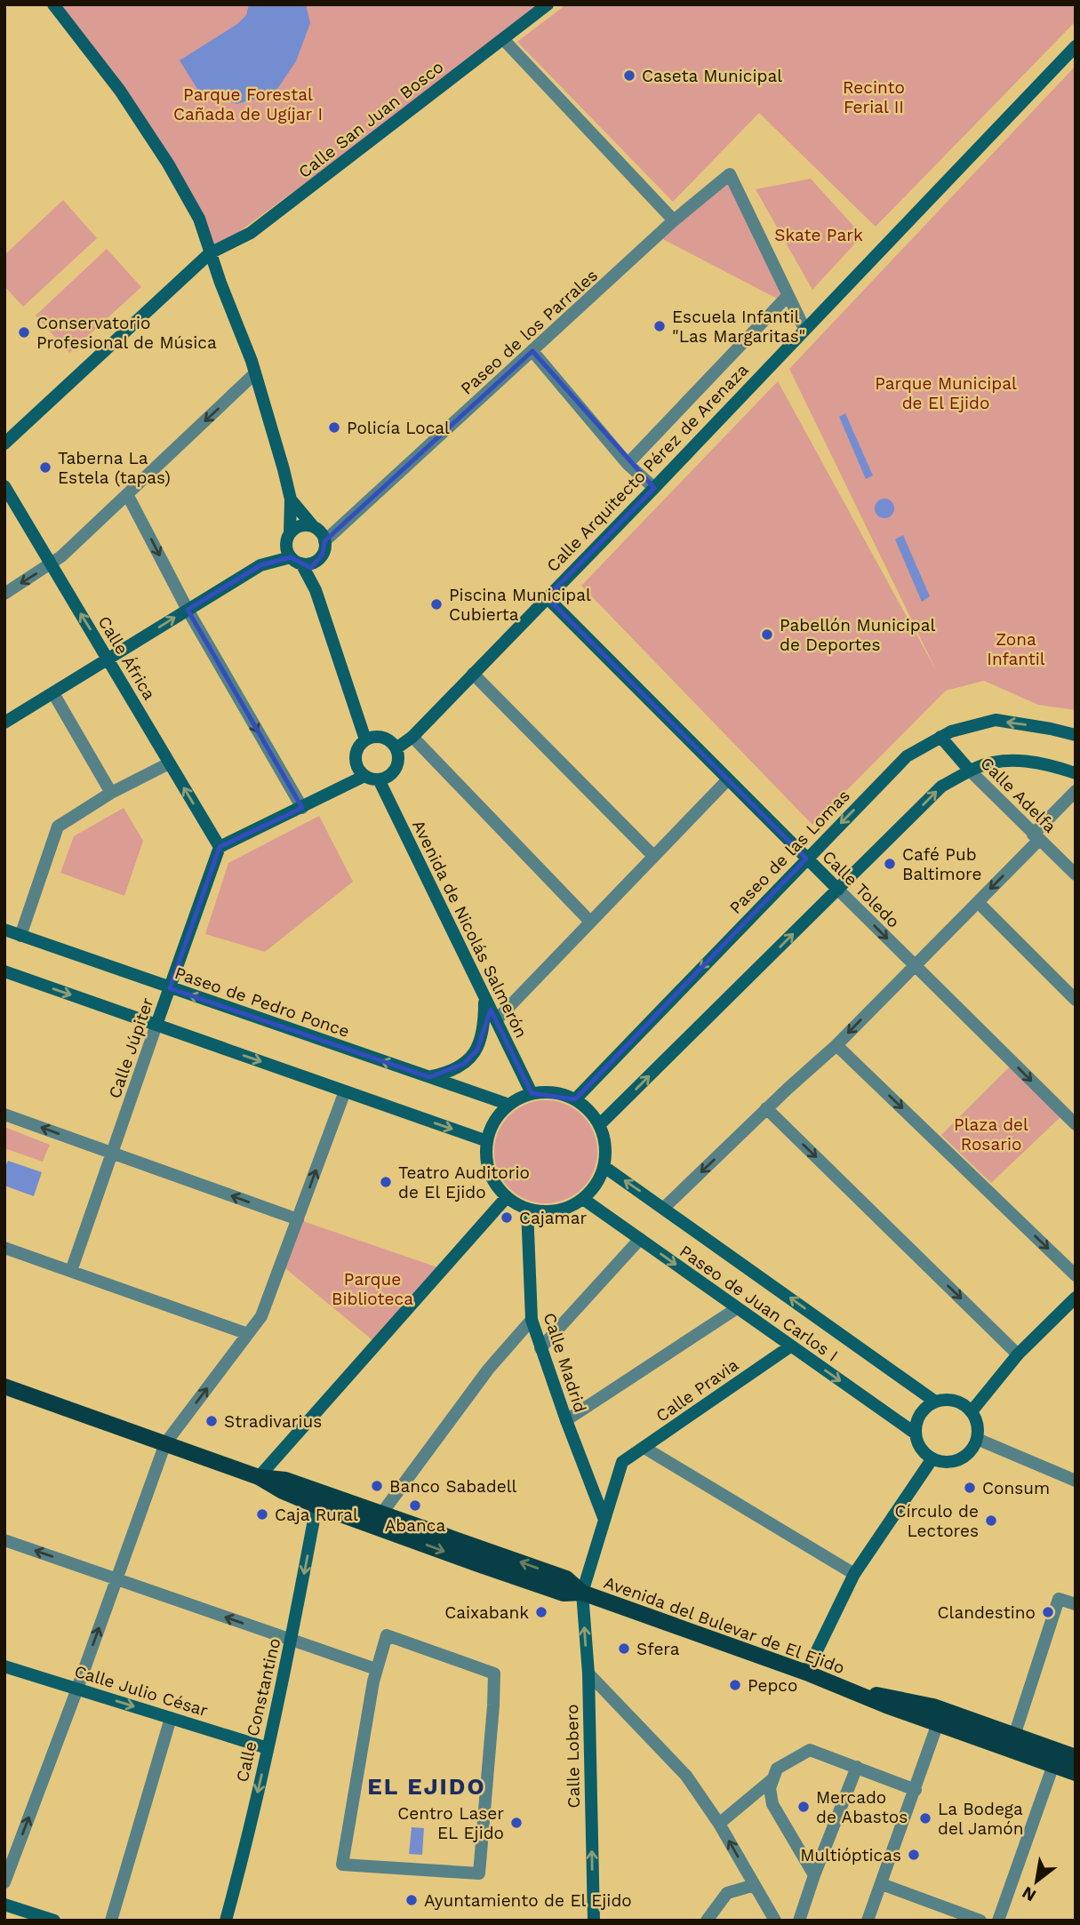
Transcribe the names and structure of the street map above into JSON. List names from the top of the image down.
{
  "streets": {
    "main road": ["Avenida del Bulevar de El Ejido"],
    "street": [
      "Calle San Juan Bosco",
      "Paseo de los Parrales",
      "Calle Arquitecto Pérez de Arenaza",
      "Calle África",
      "Calle Adelfa",
      "Paseo de las Lomas",
      "Calle Toledo",
      "Avenida de Nicolás Salmerón",
      "Paseo de Pedro Ponce",
      "Calle Júpiter",
      "Paseo de Juan Carlos I",
      "Calle Madrid",
      "Calle Pravia",
      "Calle Julio César",
      "Calle Constantino",
      "Calle Lobero"
    ]
  },
  "crossings": [
    ["Calle Arquitecto Pérez de Arenaza", "Calle Toledo"],
    ["Calle Arquitecto Pérez de Arenaza", "Avenida de Nicolás Salmerón"],
    ["Calle África", "Calle Júpiter"],
    ["Calle Adelfa", "Paseo de las Lomas"],
    ["Paseo de las Lomas", "Calle Toledo"],
    ["Paseo de las Lomas", "Avenida de Nicolás Salmerón"],
    ["Paseo de las Lomas", "Paseo de Pedro Ponce"],
    ["Paseo de las Lomas", "Paseo de Juan Carlos I"],
    ["Paseo de las Lomas", "Calle Madrid"],
    ["Avenida de Nicolás Salmerón", "Paseo de Pedro Ponce"],
    ["Avenida de Nicolás Salmerón", "Paseo de Juan Carlos I"],
    ["Avenida de Nicolás Salmerón", "Calle Madrid"],
    ["Paseo de Pedro Ponce", "Calle Júpiter"],
    ["Paseo de Pedro Ponce", "Paseo de Juan Carlos I"],
    ["Paseo de Pedro Ponce", "Calle Madrid"],
    ["Paseo de Juan Carlos I", "Calle Madrid"],
    ["Paseo de Juan Carlos I", "Calle Pravia"],
    ["Calle Madrid", "Calle Pravia"],
    ["Avenida del Bulevar de El Ejido", "Calle Constantino"],
    ["Avenida del Bulevar de El Ejido", "Calle Lobero"],
    ["Calle Julio César", "Calle Constantino"]
  ],
  "one_way": ["Calle Julio César", "Calle Lobero"],
  "districts": ["EL EJIDO"],
  "parks": [
    "Recinto Ferial II",
    "Parque Forestal Cañada de Ugíjar I",
    "Skate Park",
    "Parque Municipal de El Ejido",
    "Zona Infantil",
    "Plaza del Rosario",
    "Parque Biblioteca"
  ],
  "places": [
    "Caseta Municipal",
    "Escuela Infantil \"Las Margaritas\"",
    "Conservatorio Profesional de Música",
    "Policía Local",
    "Taberna La Estela (tapas)",
    "Piscina Municipal Cubierta",
    "Pabellón Municipal de Deportes",
    "Café Pub Baltimore",
    "Teatro Auditorio de El Ejido",
    "Cajamar",
    "Stradivarius",
    "Banco Sabadell",
    "Consum",
    "Abanca",
    "Caja Rural",
    "Círculo de Lectores",
    "Caixabank",
    "Clandestino",
    "Sfera",
    "Pepco",
    "Mercado de Abastos",
    "La Bodega del Jamón",
    "Centro Laser EL Ejido",
    "Multiópticas",
    "Ayuntamiento de El Ejido"
  ],
  "north": "bottom left"
}
